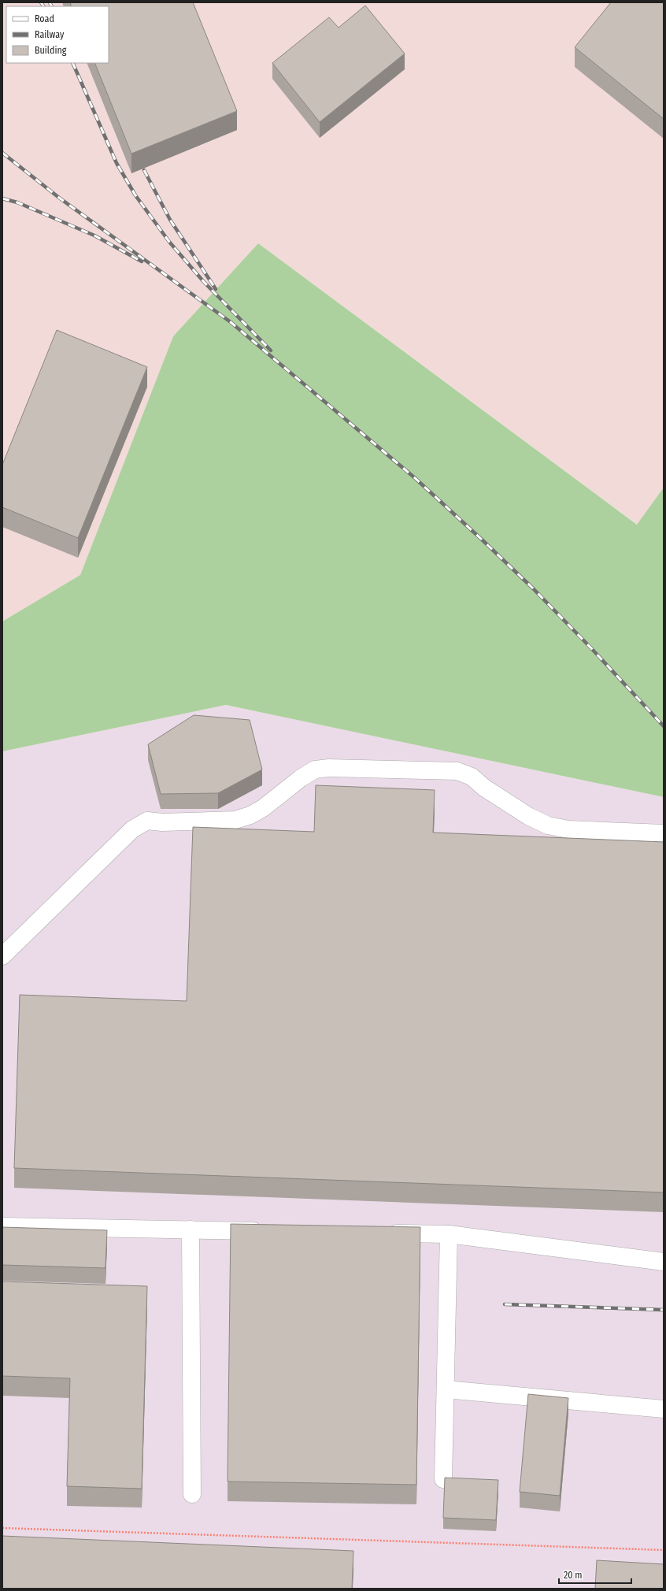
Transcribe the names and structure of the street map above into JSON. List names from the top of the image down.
{
  "legend": ["Road", "Railway", "Building"],
  "scale_bar": "20 m"
}
